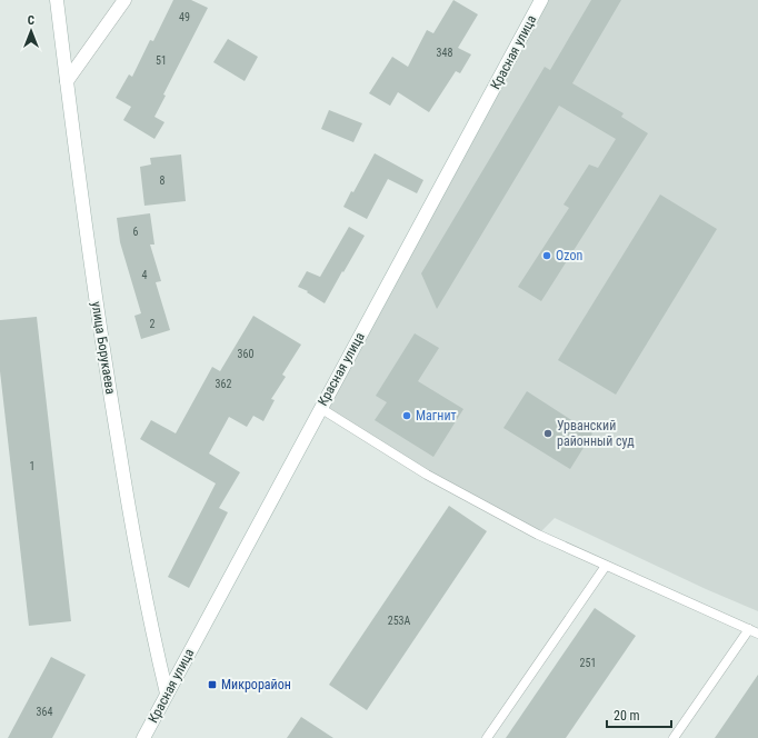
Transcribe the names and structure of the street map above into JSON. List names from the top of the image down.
{
  "streets": {
    "street": ["Красная улица", "улица Борукаева"]
  },
  "crossings": [
    ["Красная улица", "улица Борукаева"]
  ],
  "places": {
    "other": ["Ozon", "Магнит", "Урванский районный суд"],
    "transit": ["Микрорайон"]
  },
  "house_numbers": [
    "49",
    "348",
    "51",
    "8",
    "6",
    "4",
    "2",
    "360",
    "362",
    "1",
    "253А",
    "251",
    "364"
  ],
  "scale_bar": "20 m",
  "north": "top"
}
